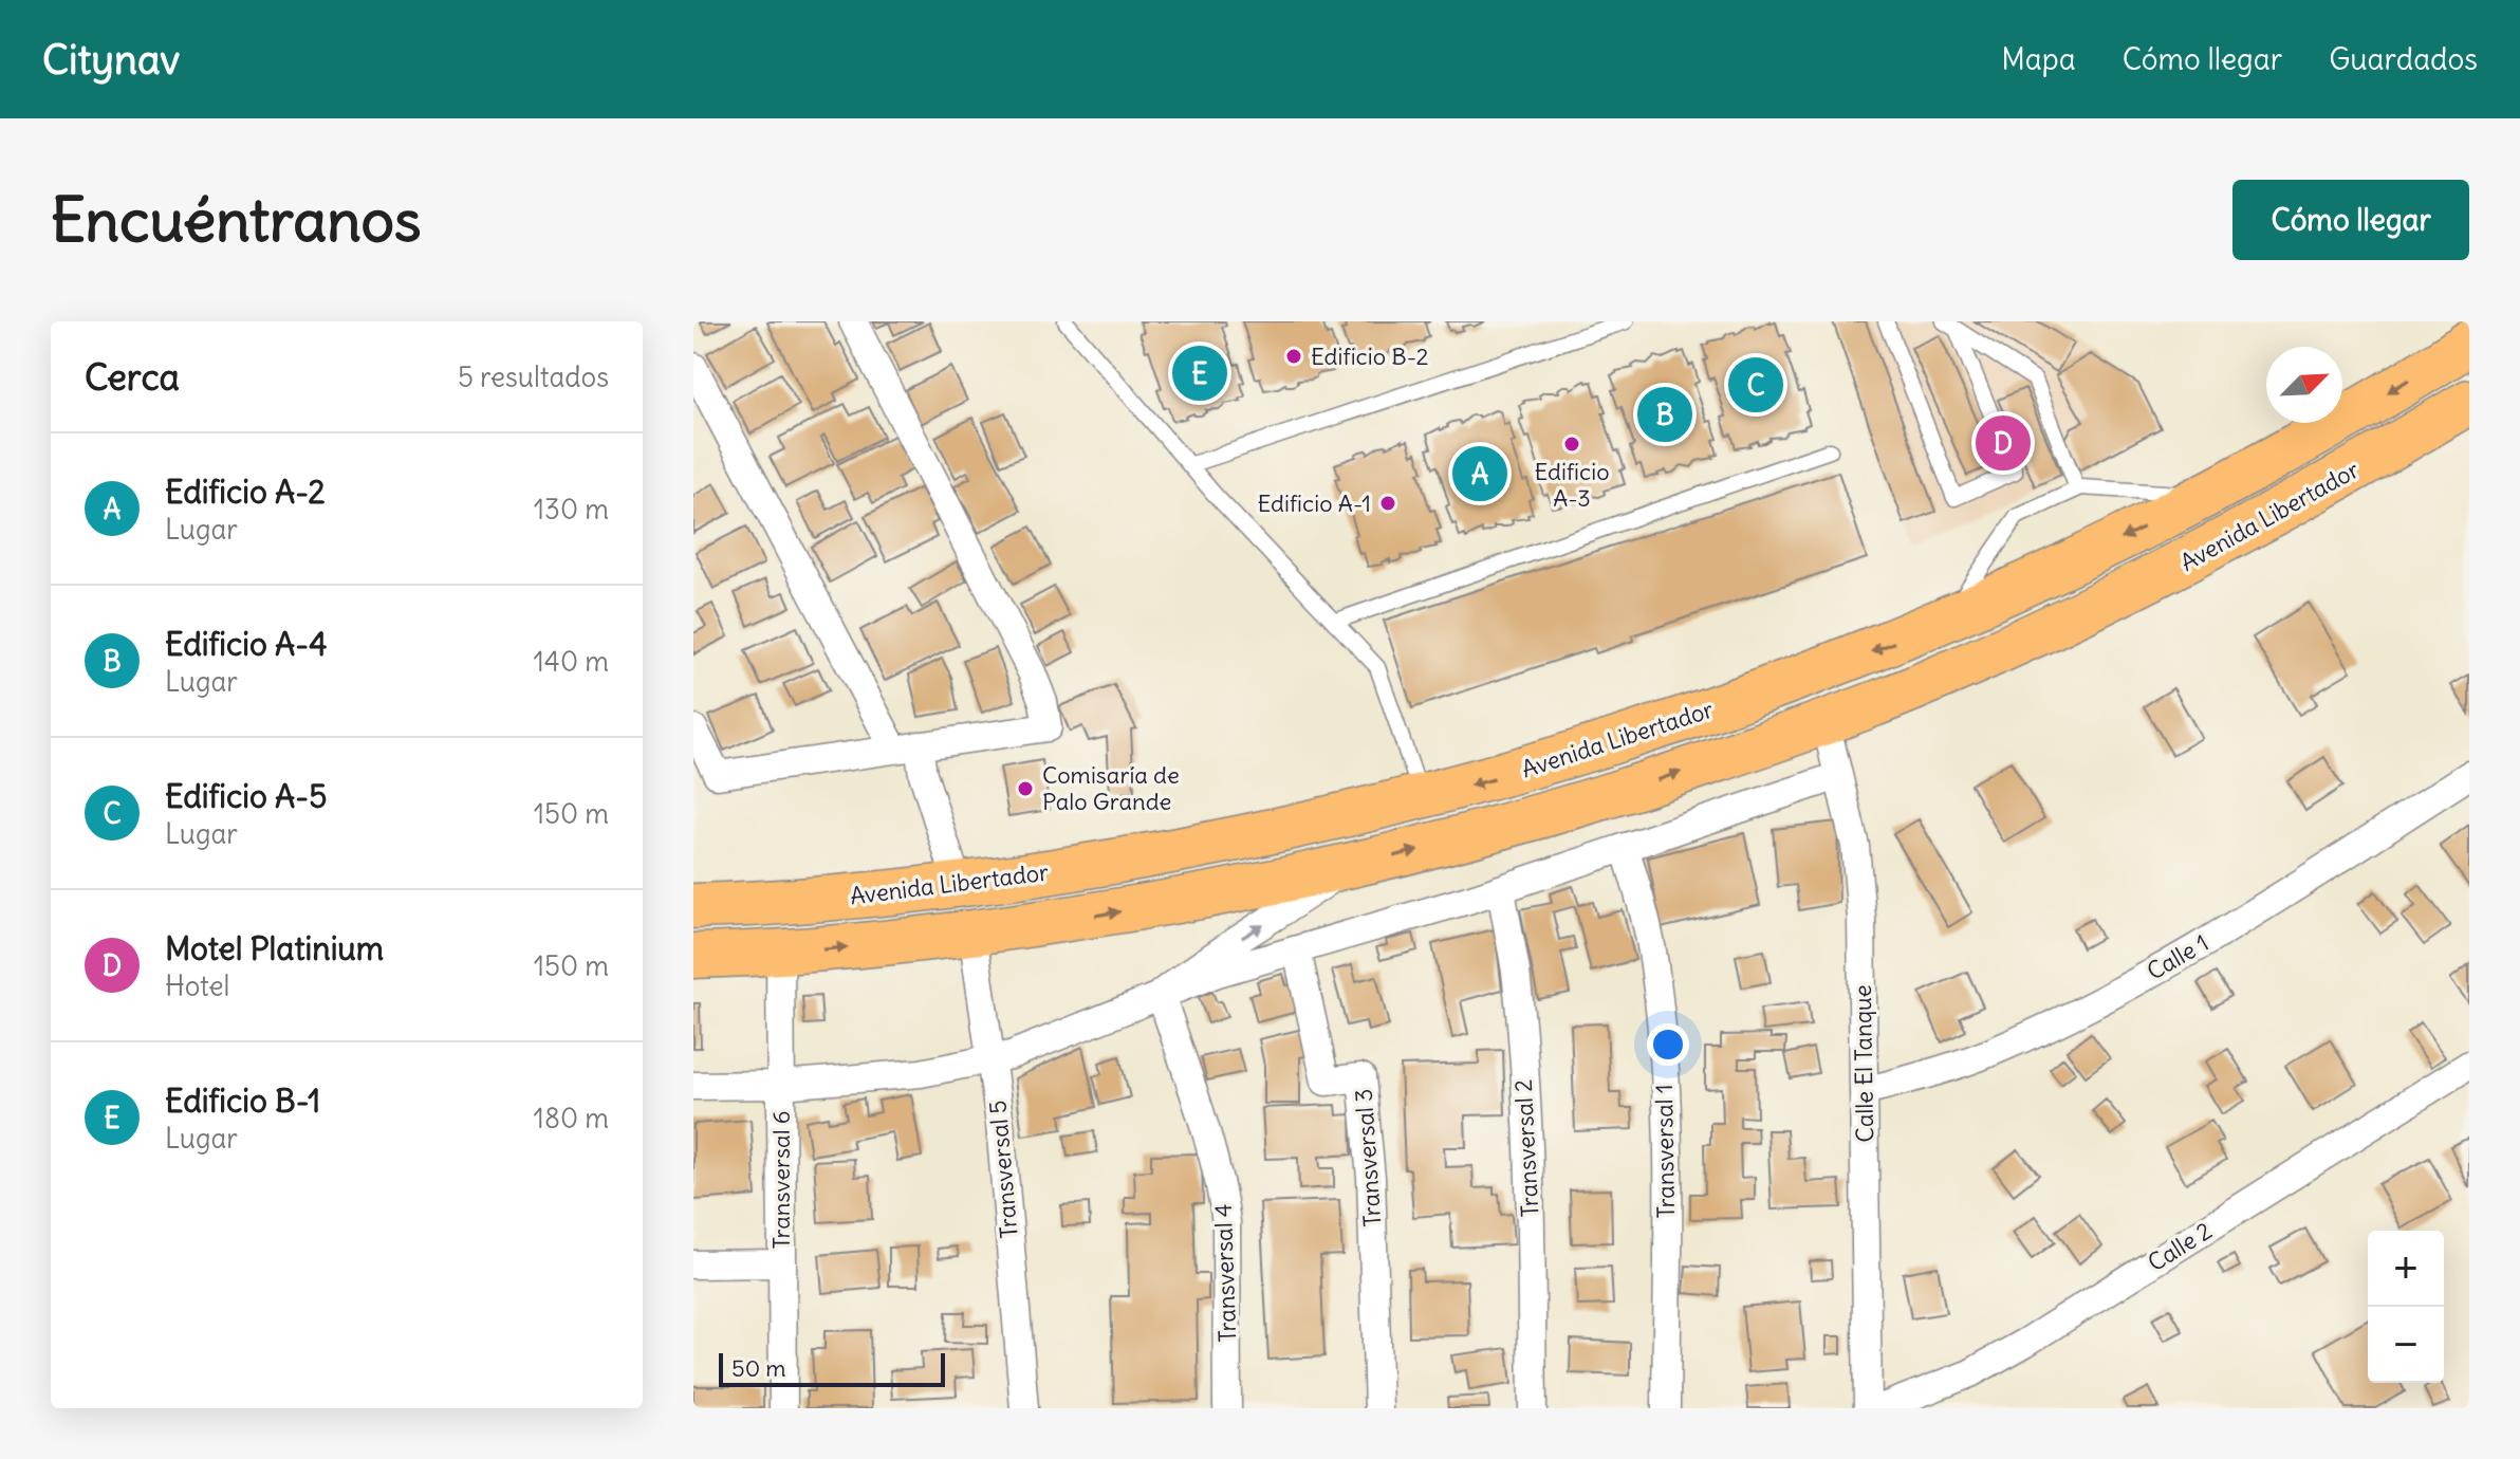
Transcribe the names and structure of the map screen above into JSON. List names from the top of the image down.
{
  "streets": {
    "main road": ["Avenida Libertador"],
    "street": [
      "Calle 1",
      "Calle El Tanque",
      "Transversal 2",
      "Transversal 1",
      "Transversal 3",
      "Transversal 5",
      "Transversal 6",
      "Calle 2",
      "Transversal 4"
    ]
  },
  "crossings": [
    ["Avenida Libertador", "Calle El Tanque"],
    ["Avenida Libertador", "Transversal 5"],
    ["Avenida Libertador", "Transversal 6"],
    ["Calle 1", "Calle El Tanque"]
  ],
  "places": [
    "Edificio B-2",
    "Edificio A-3",
    "Edificio A-1",
    "Comisaría de Palo Grande"
  ],
  "scale_bar": "50 m",
  "north": "top right",
  "page": {
    "header": "Citynav",
    "nav": ["Mapa", "Cómo llegar", "Guardados"],
    "buttons": "Cómo llegar",
    "title": "Encuéntranos",
    "heading": ["Cerca", "5 resultados"],
    "pins": [
      "E",
      "C",
      "B",
      "D",
      "A"
    ],
    "list": [
      {
        "mark": "A",
        "name": "Edificio A-2",
        "note": "Lugar",
        "value": "130 m"
      },
      {
        "mark": "B",
        "name": "Edificio A-4",
        "note": "Lugar",
        "value": "140 m"
      },
      {
        "mark": "C",
        "name": "Edificio A-5",
        "note": "Lugar",
        "value": "150 m"
      },
      {
        "mark": "D",
        "name": "Motel Platinium",
        "note": "Hotel",
        "value": "150 m"
      },
      {
        "mark": "E",
        "name": "Edificio B-1",
        "note": "Lugar",
        "value": "180 m"
      }
    ],
    "map_buttons": ["+", "−"],
    "scale": "50 m"
  }
}
